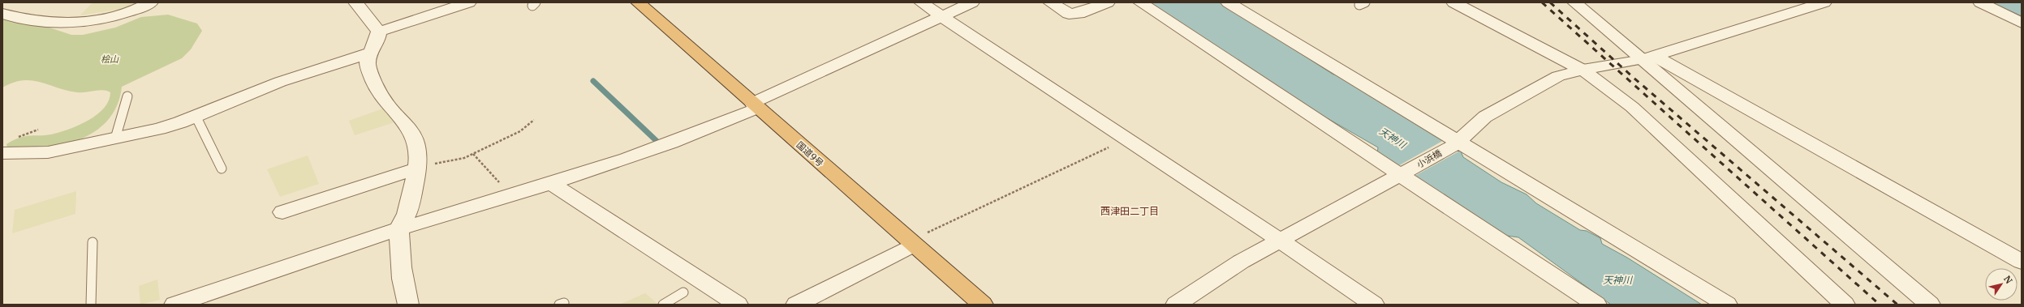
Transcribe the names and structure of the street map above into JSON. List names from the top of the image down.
{
  "streets": {
    "highway": ["国道9号"],
    "street": ["小浜橋"]
  },
  "districts": ["西津田二丁目"],
  "water": ["天神川"],
  "parks": ["桧山"],
  "north": "top right"
}
